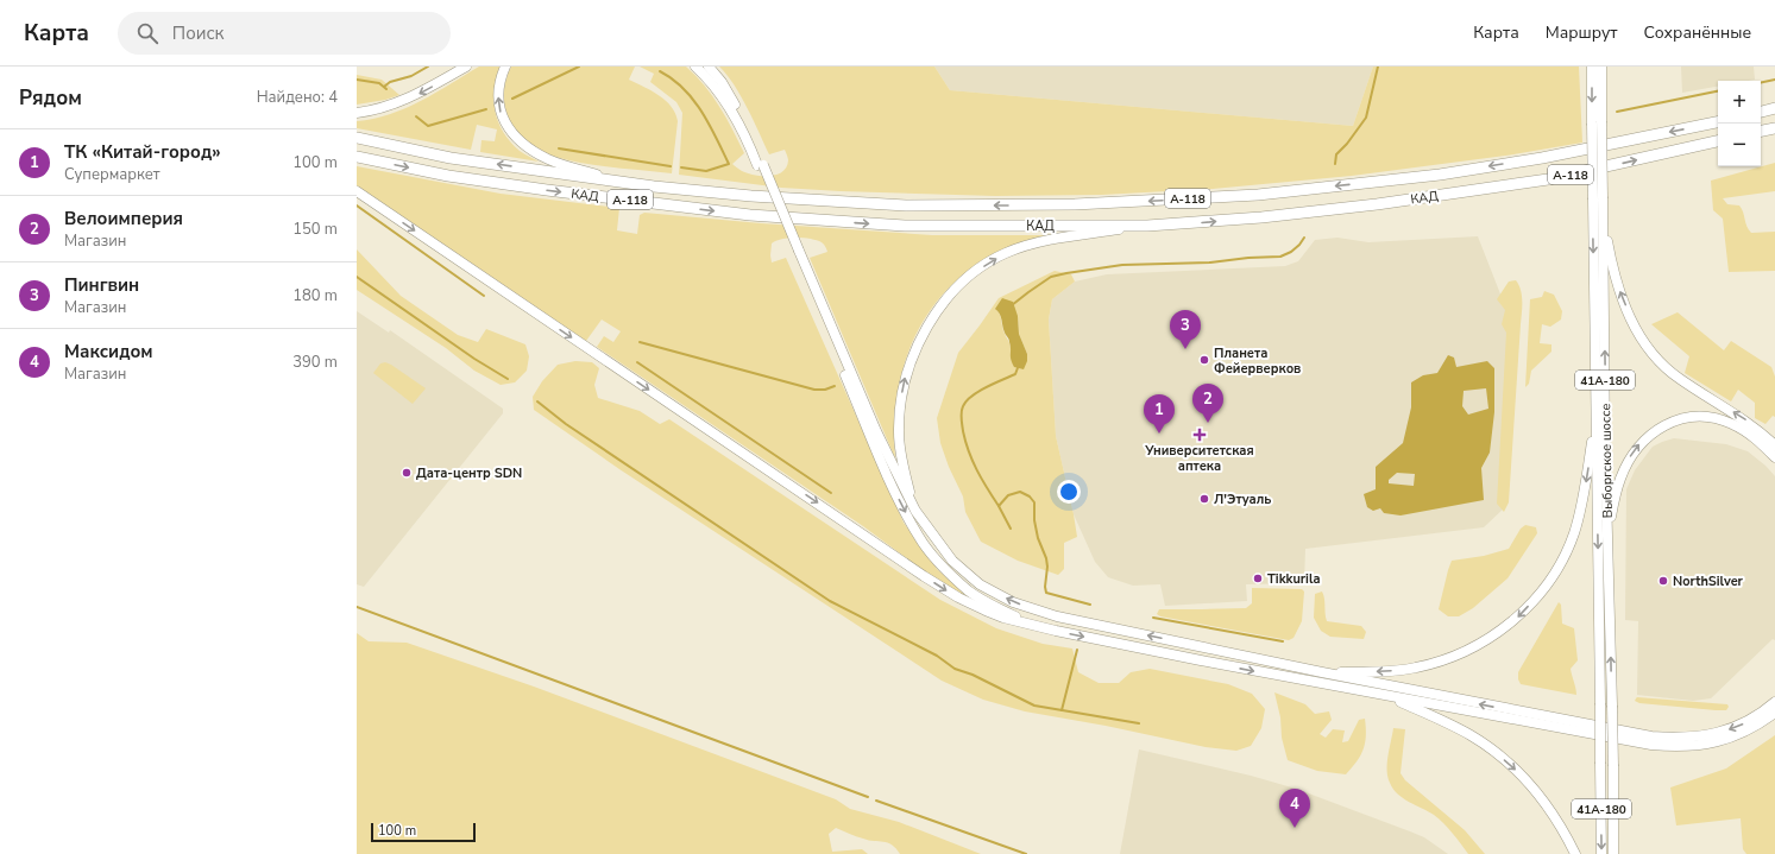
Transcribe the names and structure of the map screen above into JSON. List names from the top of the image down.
{
  "streets": {
    "highway": ["А-118", "КАД"],
    "main road": ["41А-180", "Выборгское шоссе"]
  },
  "places": {
    "other": [
      "Планета Фейерверков",
      "Дата-центр SDN",
      "Л'Этуаль",
      "Tikkurila",
      "NorthSilver"
    ],
    "health": ["Университетская аптека"]
  },
  "scale_bar": "100 m",
  "page": {
    "header": "Карта",
    "search": "Поиск",
    "nav": ["Карта", "Маршрут", "Сохранённые"],
    "heading": ["Рядом", "Найдено: 4"],
    "map_buttons": ["+", "−"],
    "list": [
      {
        "mark": "1",
        "name": "ТК «Китай-город»",
        "note": "Супермаркет",
        "value": "100 m"
      },
      {
        "mark": "2",
        "name": "Велоимперия",
        "note": "Магазин",
        "value": "150 m"
      },
      {
        "mark": "3",
        "name": "Пингвин",
        "note": "Магазин",
        "value": "180 m"
      },
      {
        "mark": "4",
        "name": "Максидом",
        "note": "Магазин",
        "value": "390 m"
      }
    ],
    "pins": [
      "3",
      "2",
      "1",
      "4"
    ],
    "scale": "100 m"
  }
}
